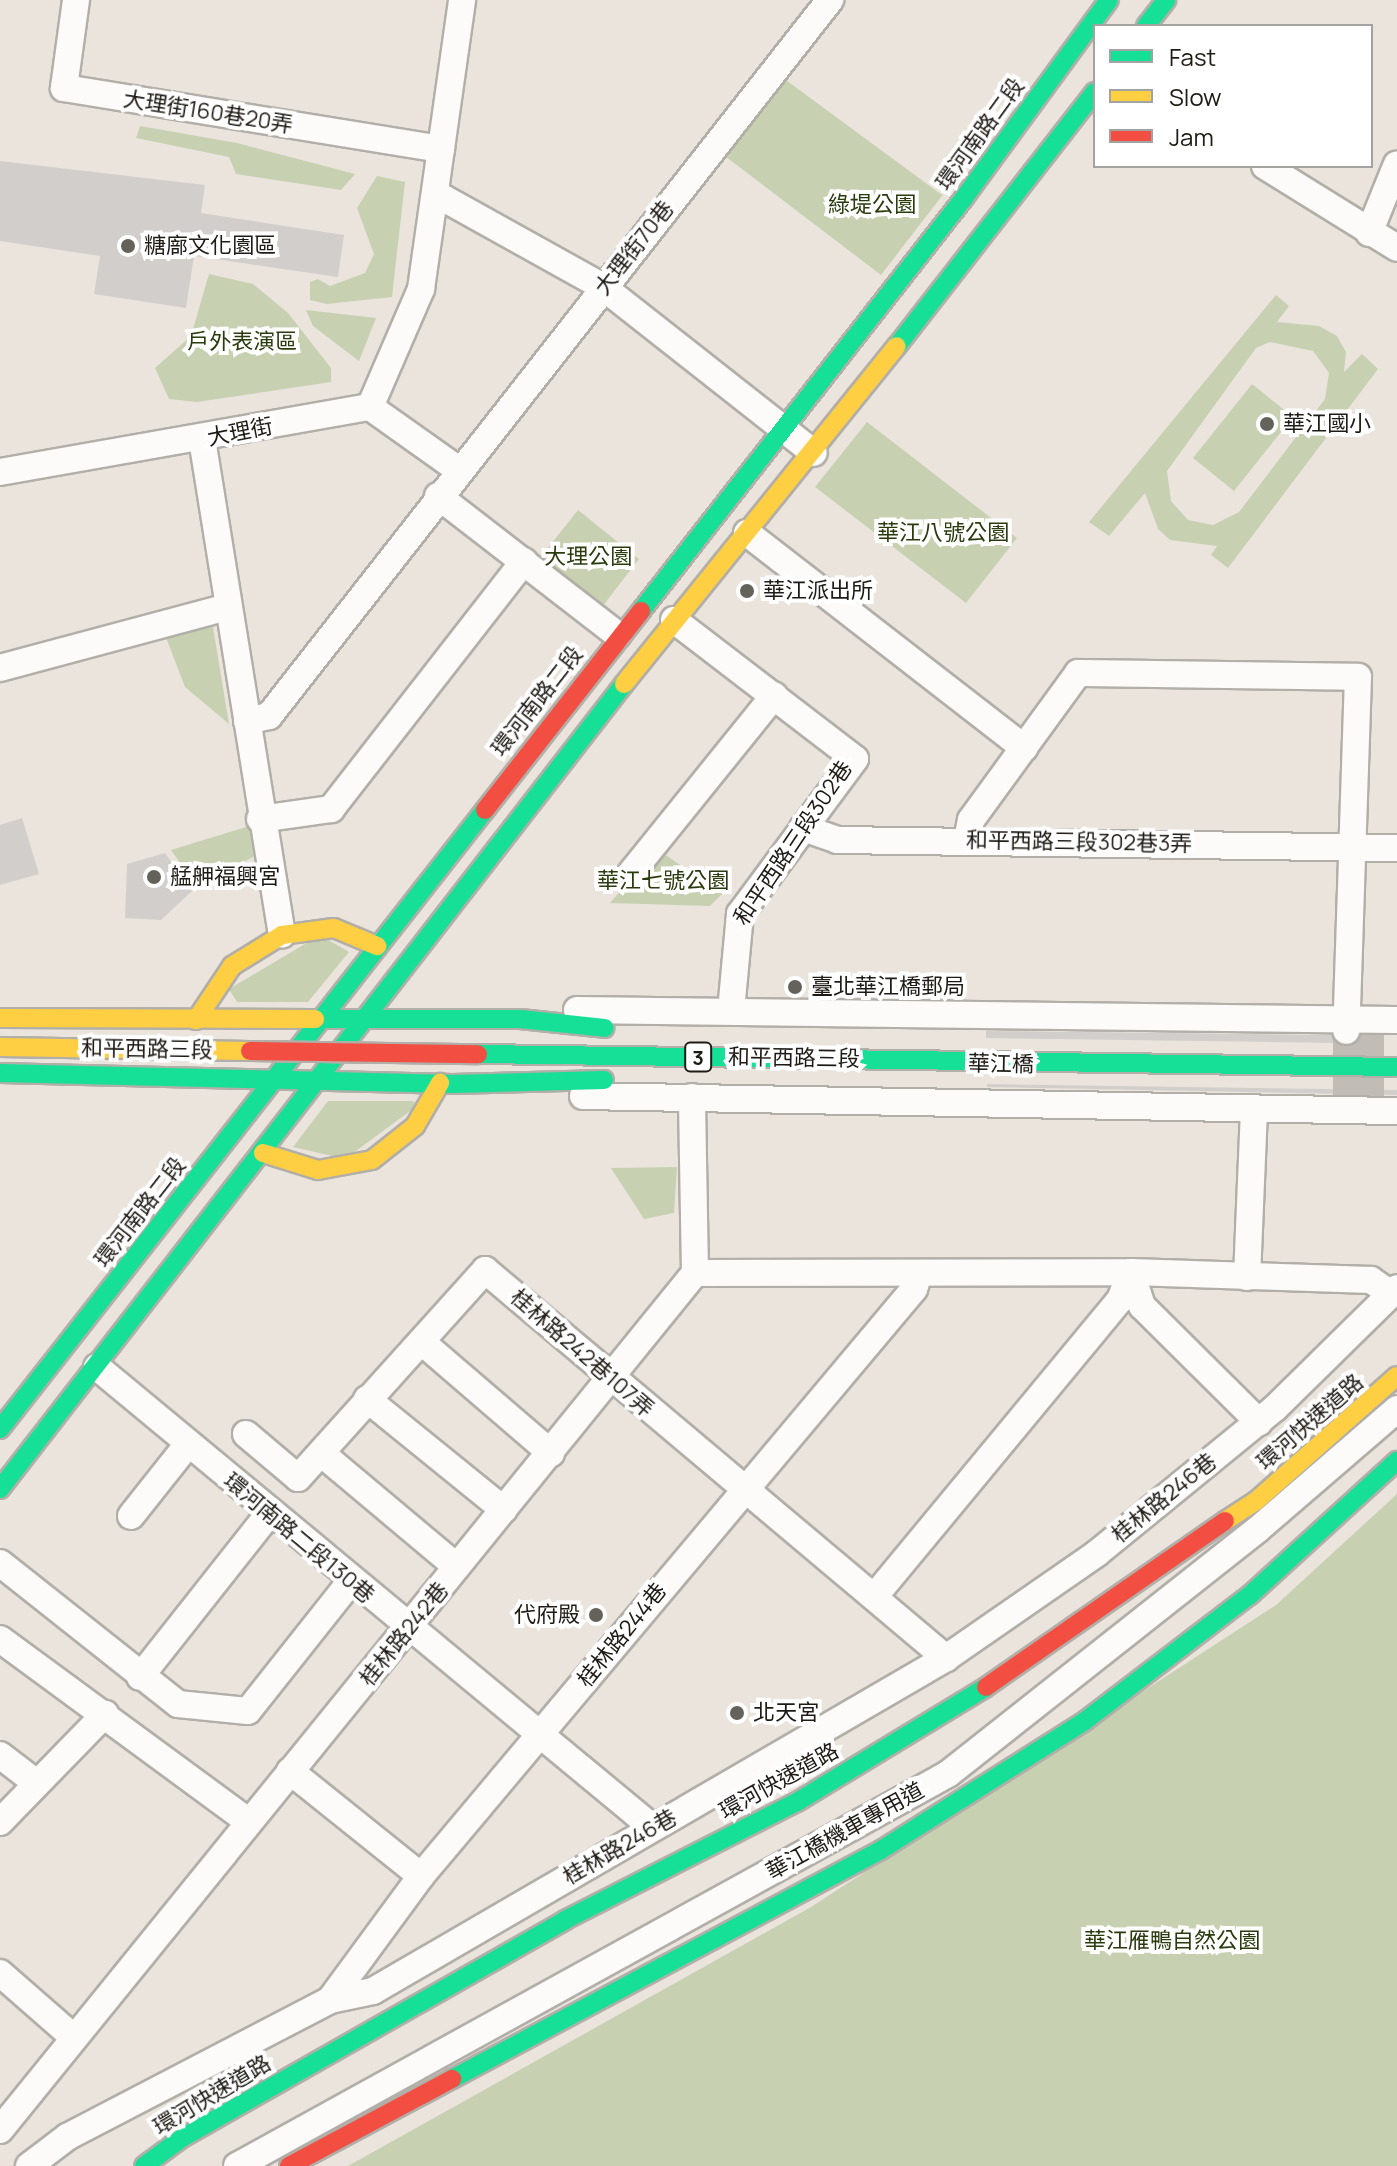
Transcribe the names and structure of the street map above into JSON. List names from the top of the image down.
{
  "streets": {
    "main road": [
      "環河南路二段",
      "和平西路三段",
      "3",
      "華江橋",
      "環河快速道路"
    ],
    "street": [
      "大理街160巷20弄",
      "大理街70巷",
      "大理街",
      "和平西路三段302巷3弄",
      "和平西路三段302巷",
      "桂林路242巷107弄",
      "桂林路246巷",
      "環河南路二段130巷",
      "桂林路242巷",
      "桂林路244巷",
      "華江橋機車專用道"
    ]
  },
  "crossings": [
    ["環河南路二段", "和平西路三段"],
    ["和平西路三段302巷3弄", "和平西路三段302巷"],
    ["和平西路三段302巷", "和平西路三段"],
    ["和平西路三段", "華江橋"],
    ["桂林路242巷107弄", "桂林路246巷"],
    ["桂林路242巷107弄", "桂林路242巷"],
    ["桂林路242巷107弄", "桂林路244巷"],
    ["桂林路246巷", "環河南路二段130巷"],
    ["桂林路246巷", "桂林路244巷"],
    ["環河南路二段130巷", "桂林路242巷"],
    ["環河南路二段130巷", "桂林路244巷"]
  ],
  "parks": [
    "綠堤公園",
    "戶外表演區",
    "華江八號公園",
    "大理公園",
    "華江七號公園",
    "華江雁鴨自然公園"
  ],
  "places": [
    "糖廍文化園區",
    "華江國小",
    "華江派出所",
    "艋舺福興宮",
    "臺北華江橋郵局",
    "代府殿",
    "北天宮"
  ],
  "legend": ["Fast", "Slow", "Jam"]
}
